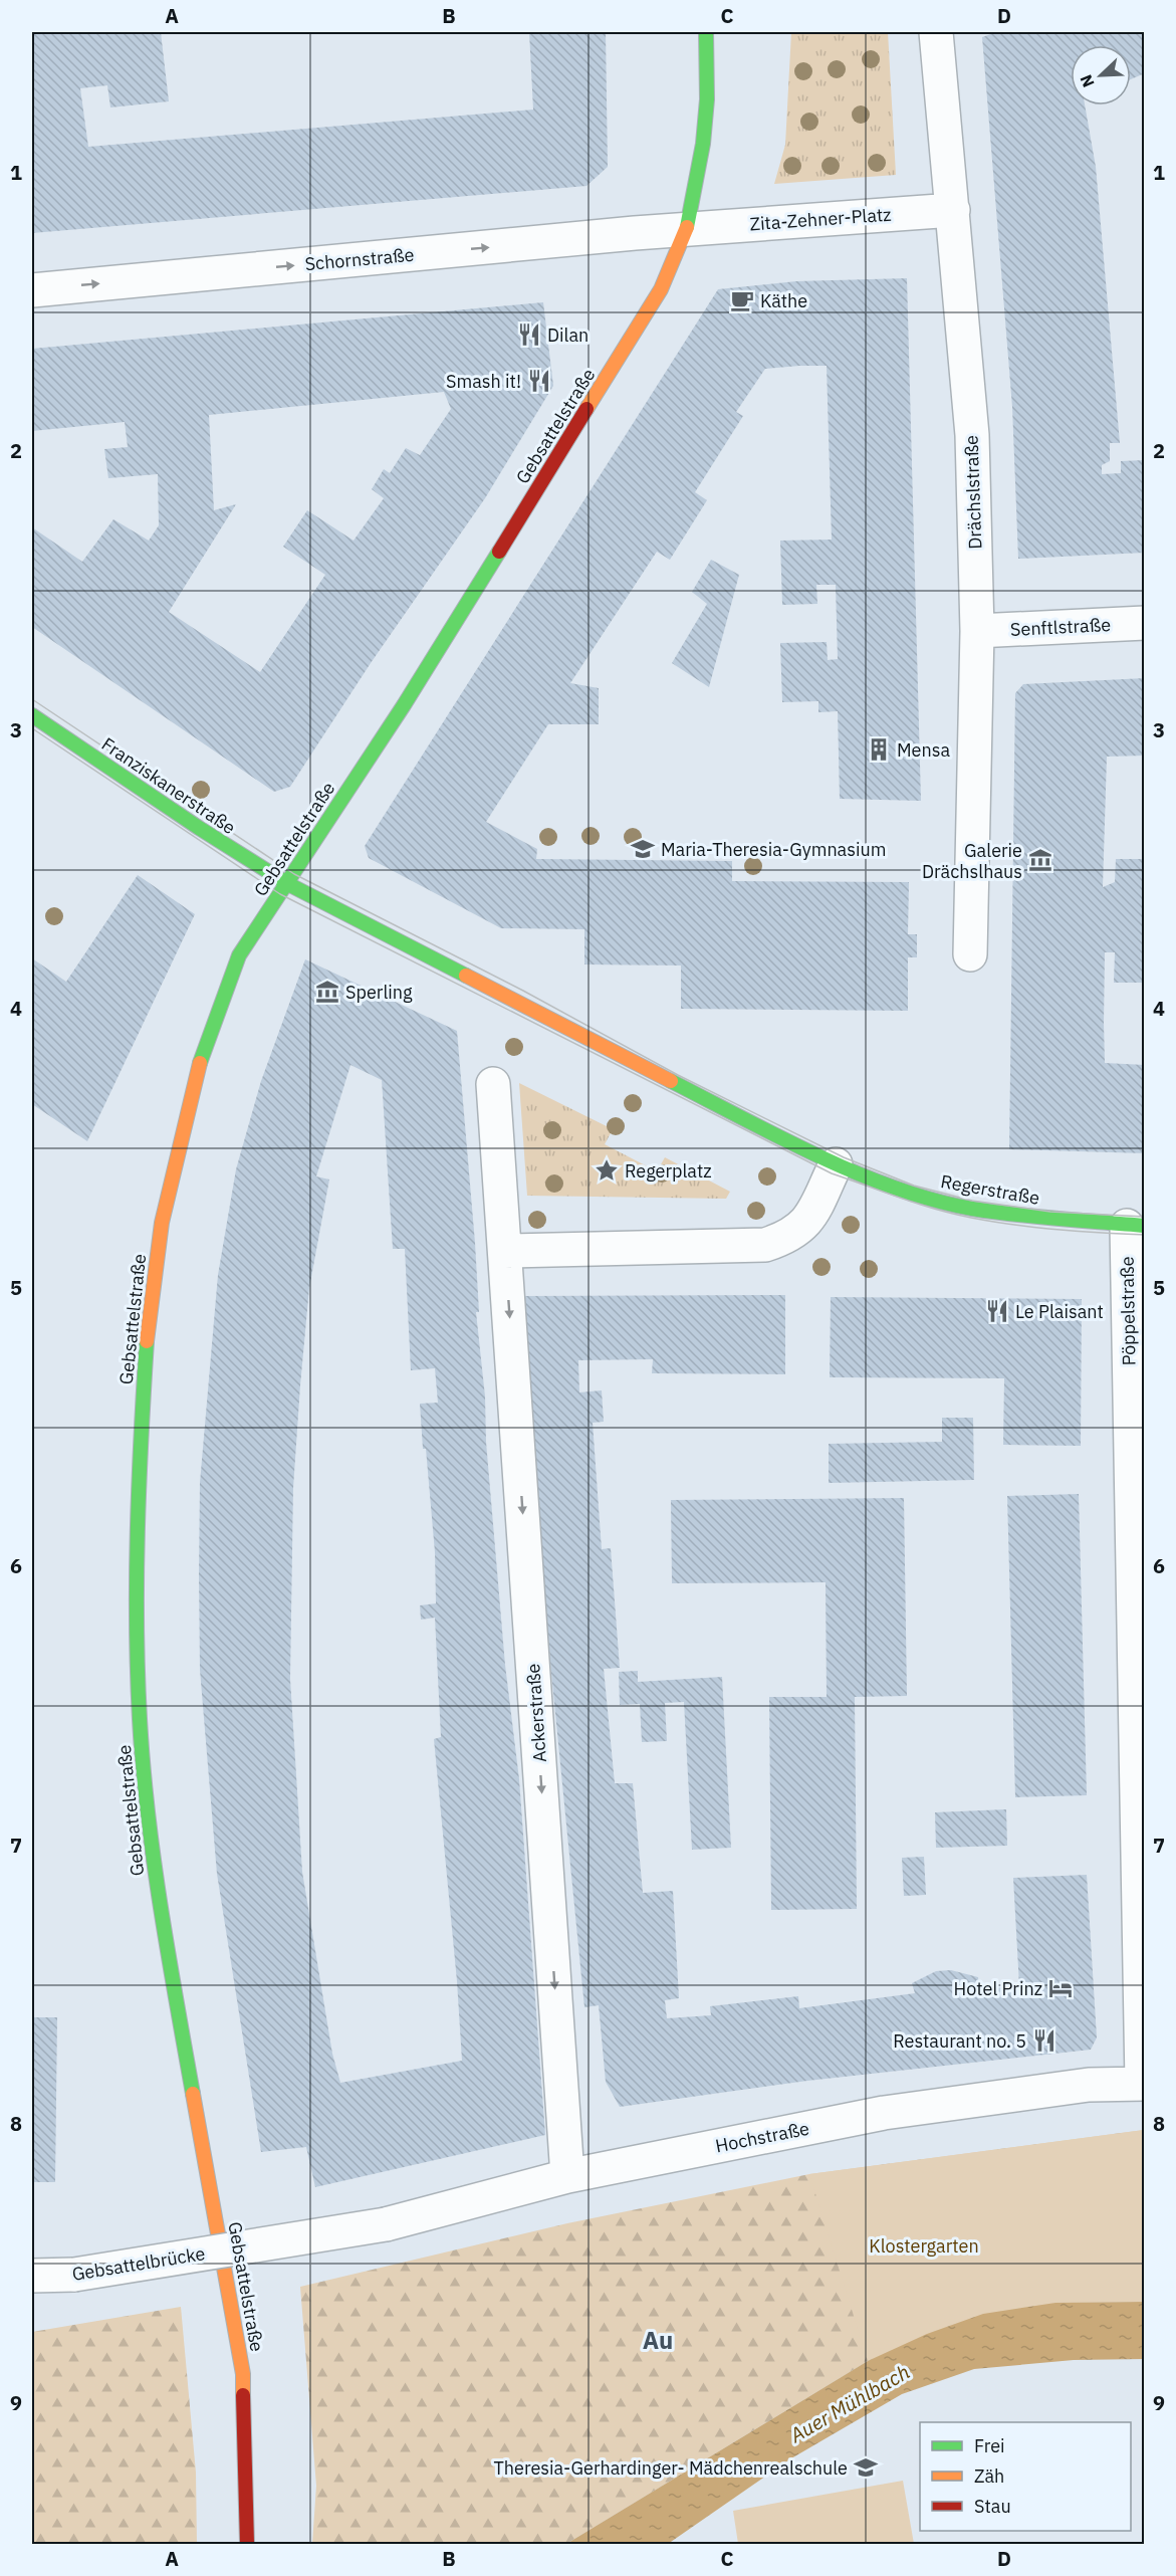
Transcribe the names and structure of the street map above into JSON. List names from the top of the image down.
{
  "streets": {
    "street": [
      "Zita-Zehner-Platz",
      "Schornstraße",
      "Gebsattelstraße",
      "Drächslstraße",
      "Senftlstraße",
      "Franziskanerstraße",
      "Regerstraße",
      "Pöppelstraße",
      "Ackerstraße",
      "Hochstraße",
      "Gebsattelbrücke"
    ]
  },
  "crossings": [
    ["Zita-Zehner-Platz", "Schornstraße"],
    ["Zita-Zehner-Platz", "Gebsattelstraße"],
    ["Zita-Zehner-Platz", "Drächslstraße"],
    ["Schornstraße", "Gebsattelstraße"],
    ["Gebsattelstraße", "Franziskanerstraße"],
    ["Drächslstraße", "Senftlstraße"],
    ["Regerstraße", "Pöppelstraße"],
    ["Pöppelstraße", "Hochstraße"],
    ["Ackerstraße", "Hochstraße"],
    ["Hochstraße", "Gebsattelbrücke"]
  ],
  "one_way": ["Schornstraße", "Ackerstraße"],
  "districts": ["Au"],
  "water": ["Auer Mühlbach"],
  "parks": ["Klostergarten"],
  "places": {
    "cafe": ["Käthe"],
    "restaurant": [
      "Dilan",
      "Smash it!",
      "Le Plaisant",
      "Restaurant no. 5"
    ],
    "building": ["Mensa"],
    "school or university": ["Maria-Theresia-Gymnasium", "Theresia-Gerhardinger- Mädchenrealschule"],
    "museum": ["Galerie Drächslhaus", "Sperling"],
    "place": ["Regerplatz"],
    "hotel": ["Hotel Prinz"]
  },
  "legend": ["Frei", "Zäh", "Stau"],
  "north": "bottom left",
  "grid": {
    "columns": [
      "A",
      "B",
      "C",
      "D"
    ],
    "rows": [
      "1",
      "2",
      "3",
      "4",
      "5",
      "6",
      "7",
      "8",
      "9"
    ]
  }
}
